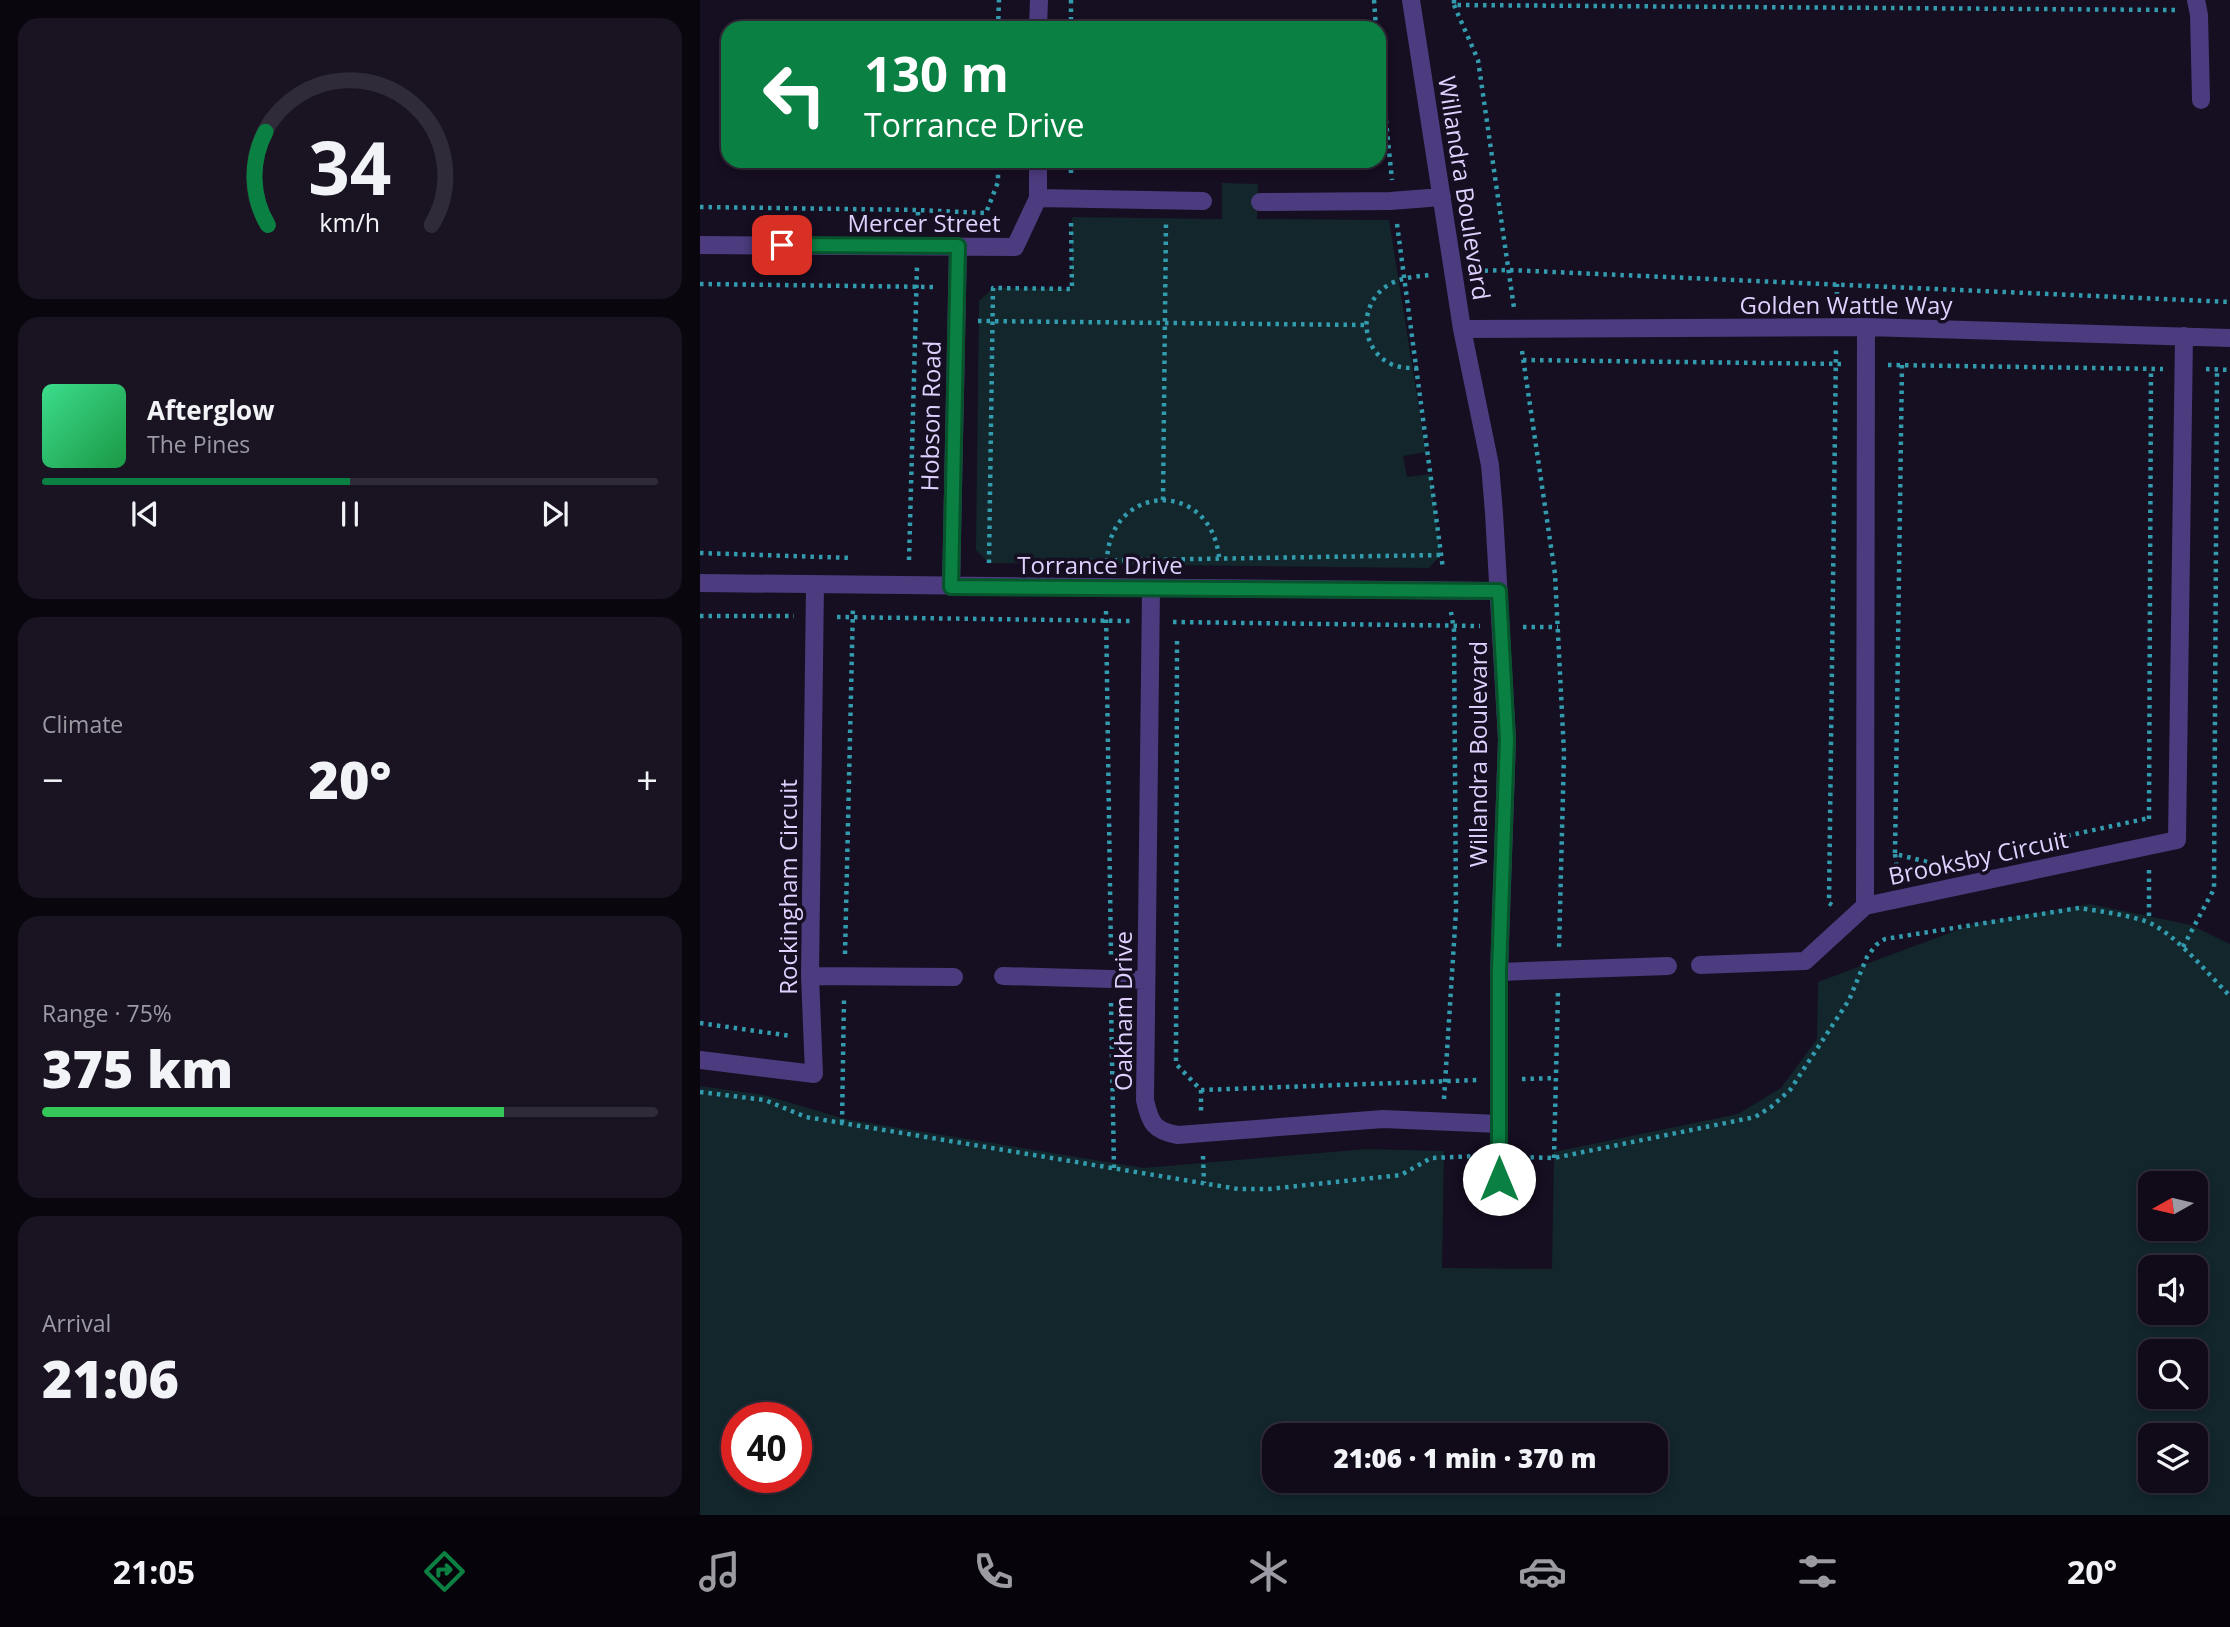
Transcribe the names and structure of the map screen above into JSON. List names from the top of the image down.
{
  "streets": {
    "street": [
      "Willandra Boulevard",
      "Mercer Street",
      "Golden Wattle Way",
      "Hobson Road",
      "Torrance Drive",
      "Brooksby Circuit",
      "Rockingham Circuit",
      "Oakham Drive"
    ]
  },
  "crossings": [
    ["Willandra Boulevard", "Golden Wattle Way"],
    ["Willandra Boulevard", "Torrance Drive"],
    ["Willandra Boulevard", "Oakham Drive"],
    ["Mercer Street", "Hobson Road"],
    ["Golden Wattle Way", "Brooksby Circuit"],
    ["Hobson Road", "Torrance Drive"],
    ["Torrance Drive", "Rockingham Circuit"],
    ["Torrance Drive", "Oakham Drive"]
  ],
  "north": "left",
  "page": {
    "turn": ["130 m", "Torrance Drive"],
    "song": ["Afterglow", "The Pines"],
    "tile": [
      "Climate",
      ["Range · 75%", "375 km"],
      ["Arrival", "21:06"]
    ],
    "heat": ["−", "20°", "+"],
    "limit": "40",
    "trip": "21:06 · 1 min · 370 m",
    "tabs": ["21:05", "20°"],
    "gauge": ["34", "km/h"]
  }
}
